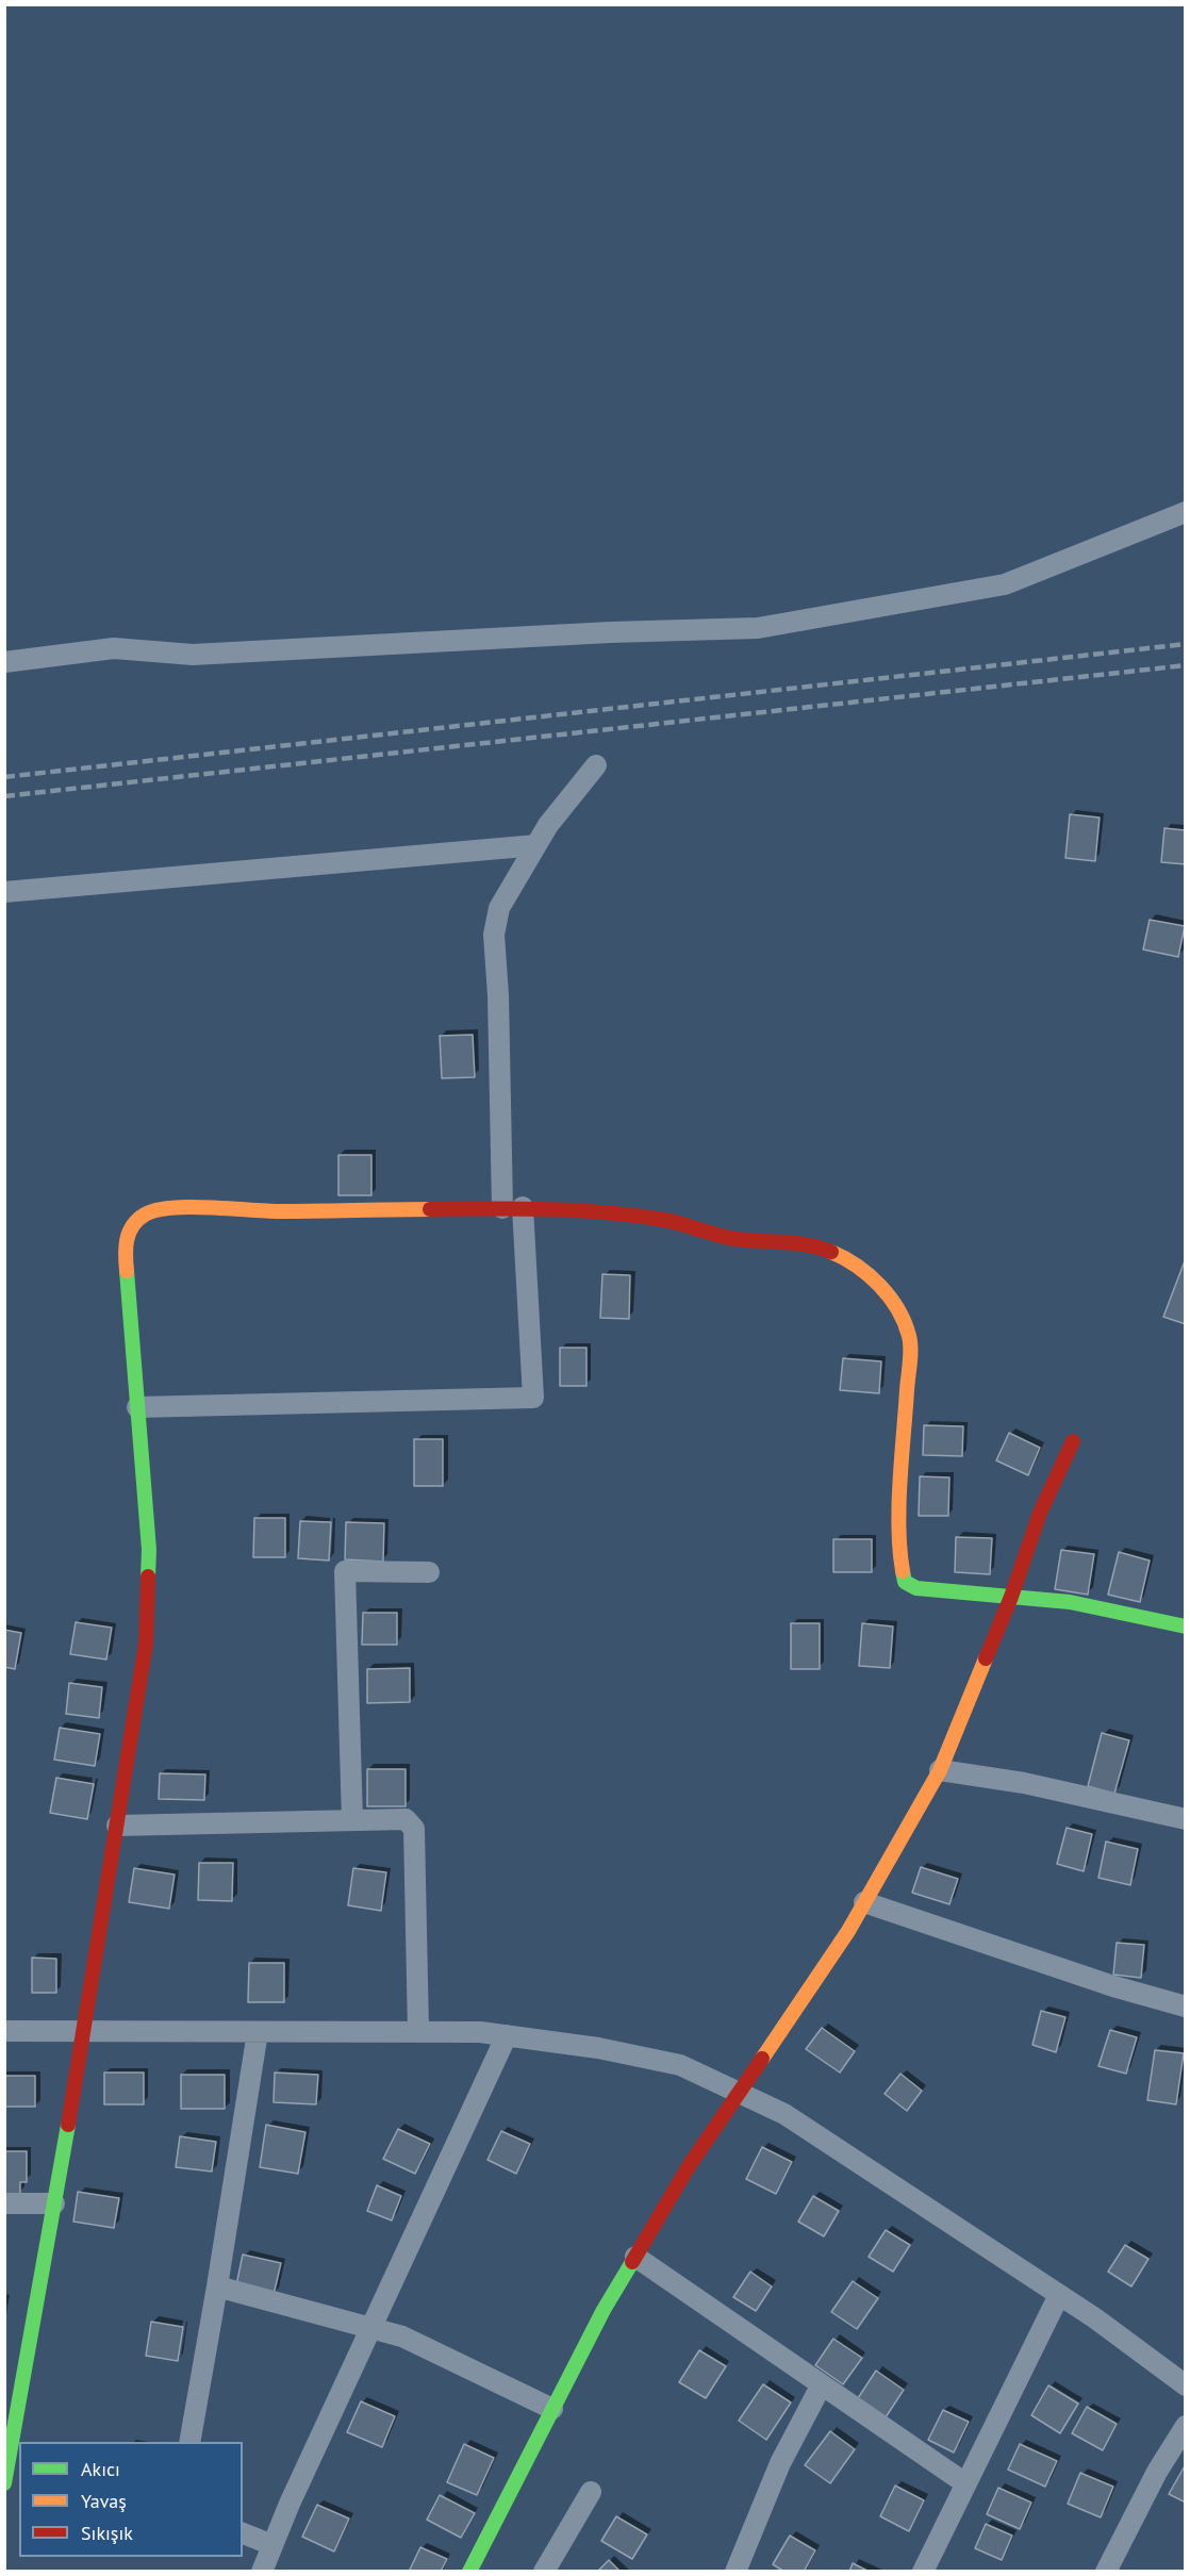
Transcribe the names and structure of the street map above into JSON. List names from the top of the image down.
{
  "legend": ["Akıcı", "Yavaş", "Sıkışık"]
}
